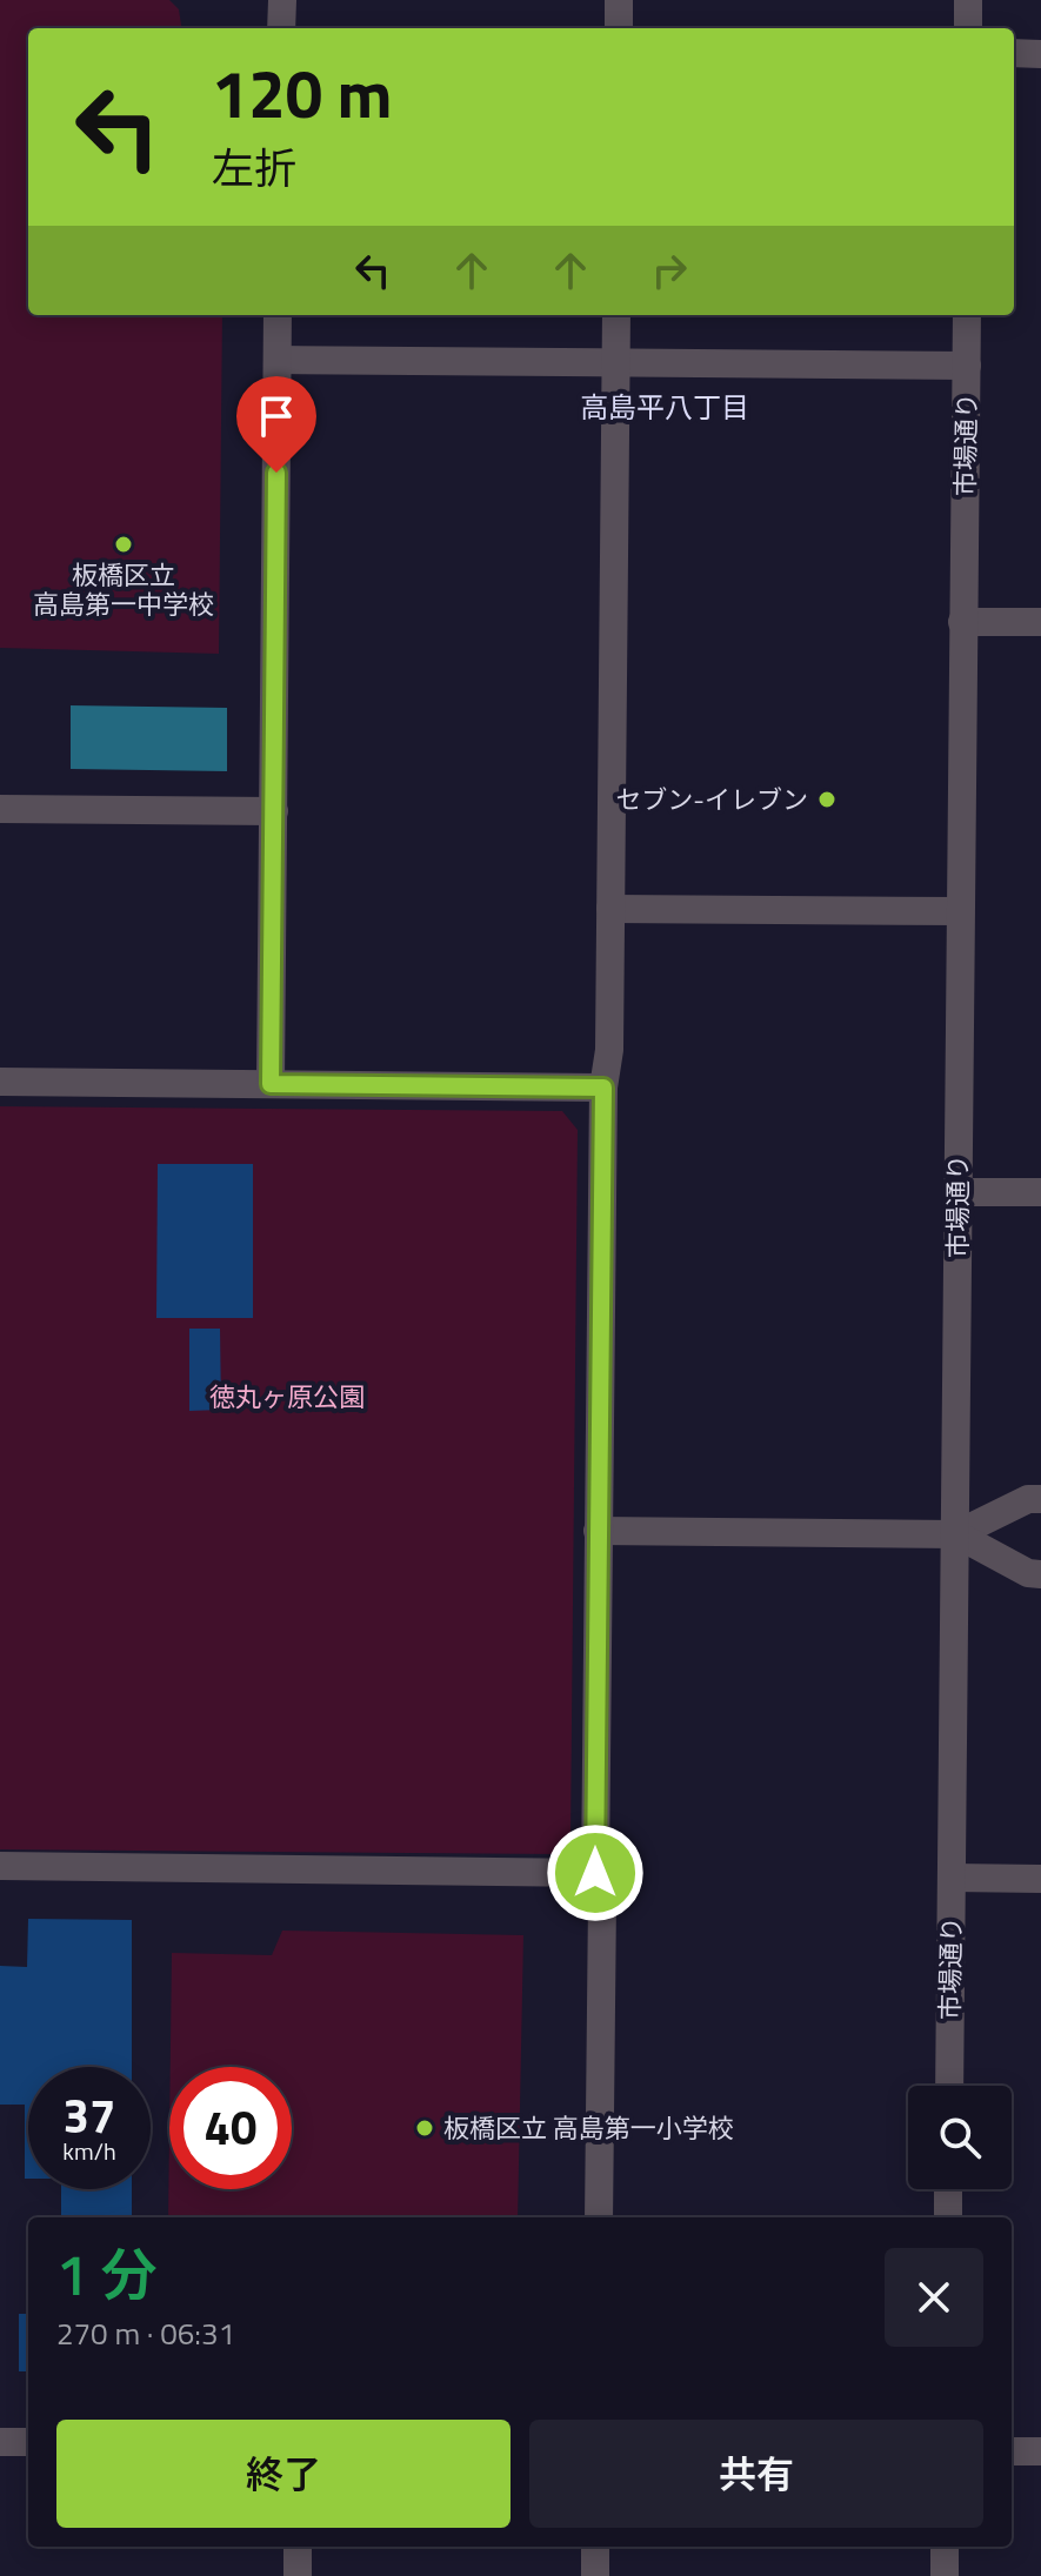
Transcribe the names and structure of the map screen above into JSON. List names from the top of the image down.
{
  "streets": {
    "street": ["市場通り"]
  },
  "districts": ["高島平八丁目"],
  "parks": ["徳丸ヶ原公園"],
  "places": ["板橋区立 高島第一中学校", "セブン-イレブン", "板橋区立 高島第一小学校"],
  "page": {
    "turn": ["120 m", "左折"],
    "speed": "37 km/h",
    "limit": "40",
    "heading": ["1 分", "270 m · 06:31"],
    "buttons": ["終了", "共有"]
  }
}
